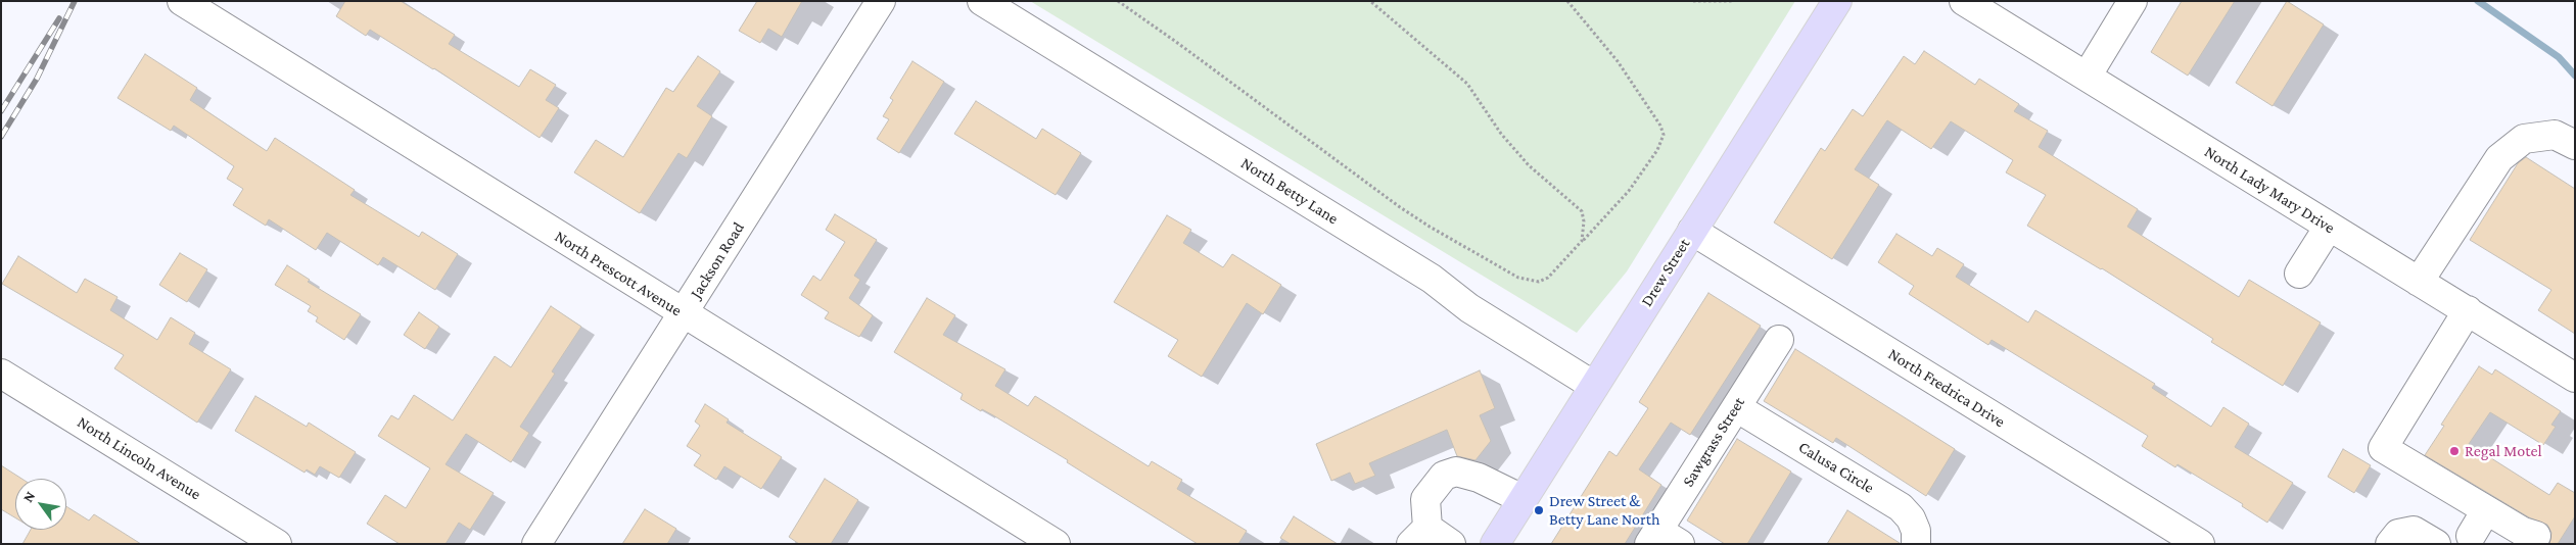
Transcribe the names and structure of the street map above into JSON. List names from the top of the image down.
{
  "streets": {
    "main road": ["Drew Street"],
    "street": [
      "North Lady Mary Drive",
      "North Betty Lane",
      "Jackson Road",
      "North Prescott Avenue",
      "North Fredrica Drive",
      "Sawgrass Street",
      "North Lincoln Avenue",
      "Calusa Circle"
    ]
  },
  "crossings": [
    ["North Betty Lane", "Drew Street"],
    ["Jackson Road", "North Prescott Avenue"],
    ["Drew Street", "North Fredrica Drive"],
    ["Sawgrass Street", "Calusa Circle"]
  ],
  "places": ["Regal Motel", "Drew Street & Betty Lane North"],
  "north": "top left"
}
